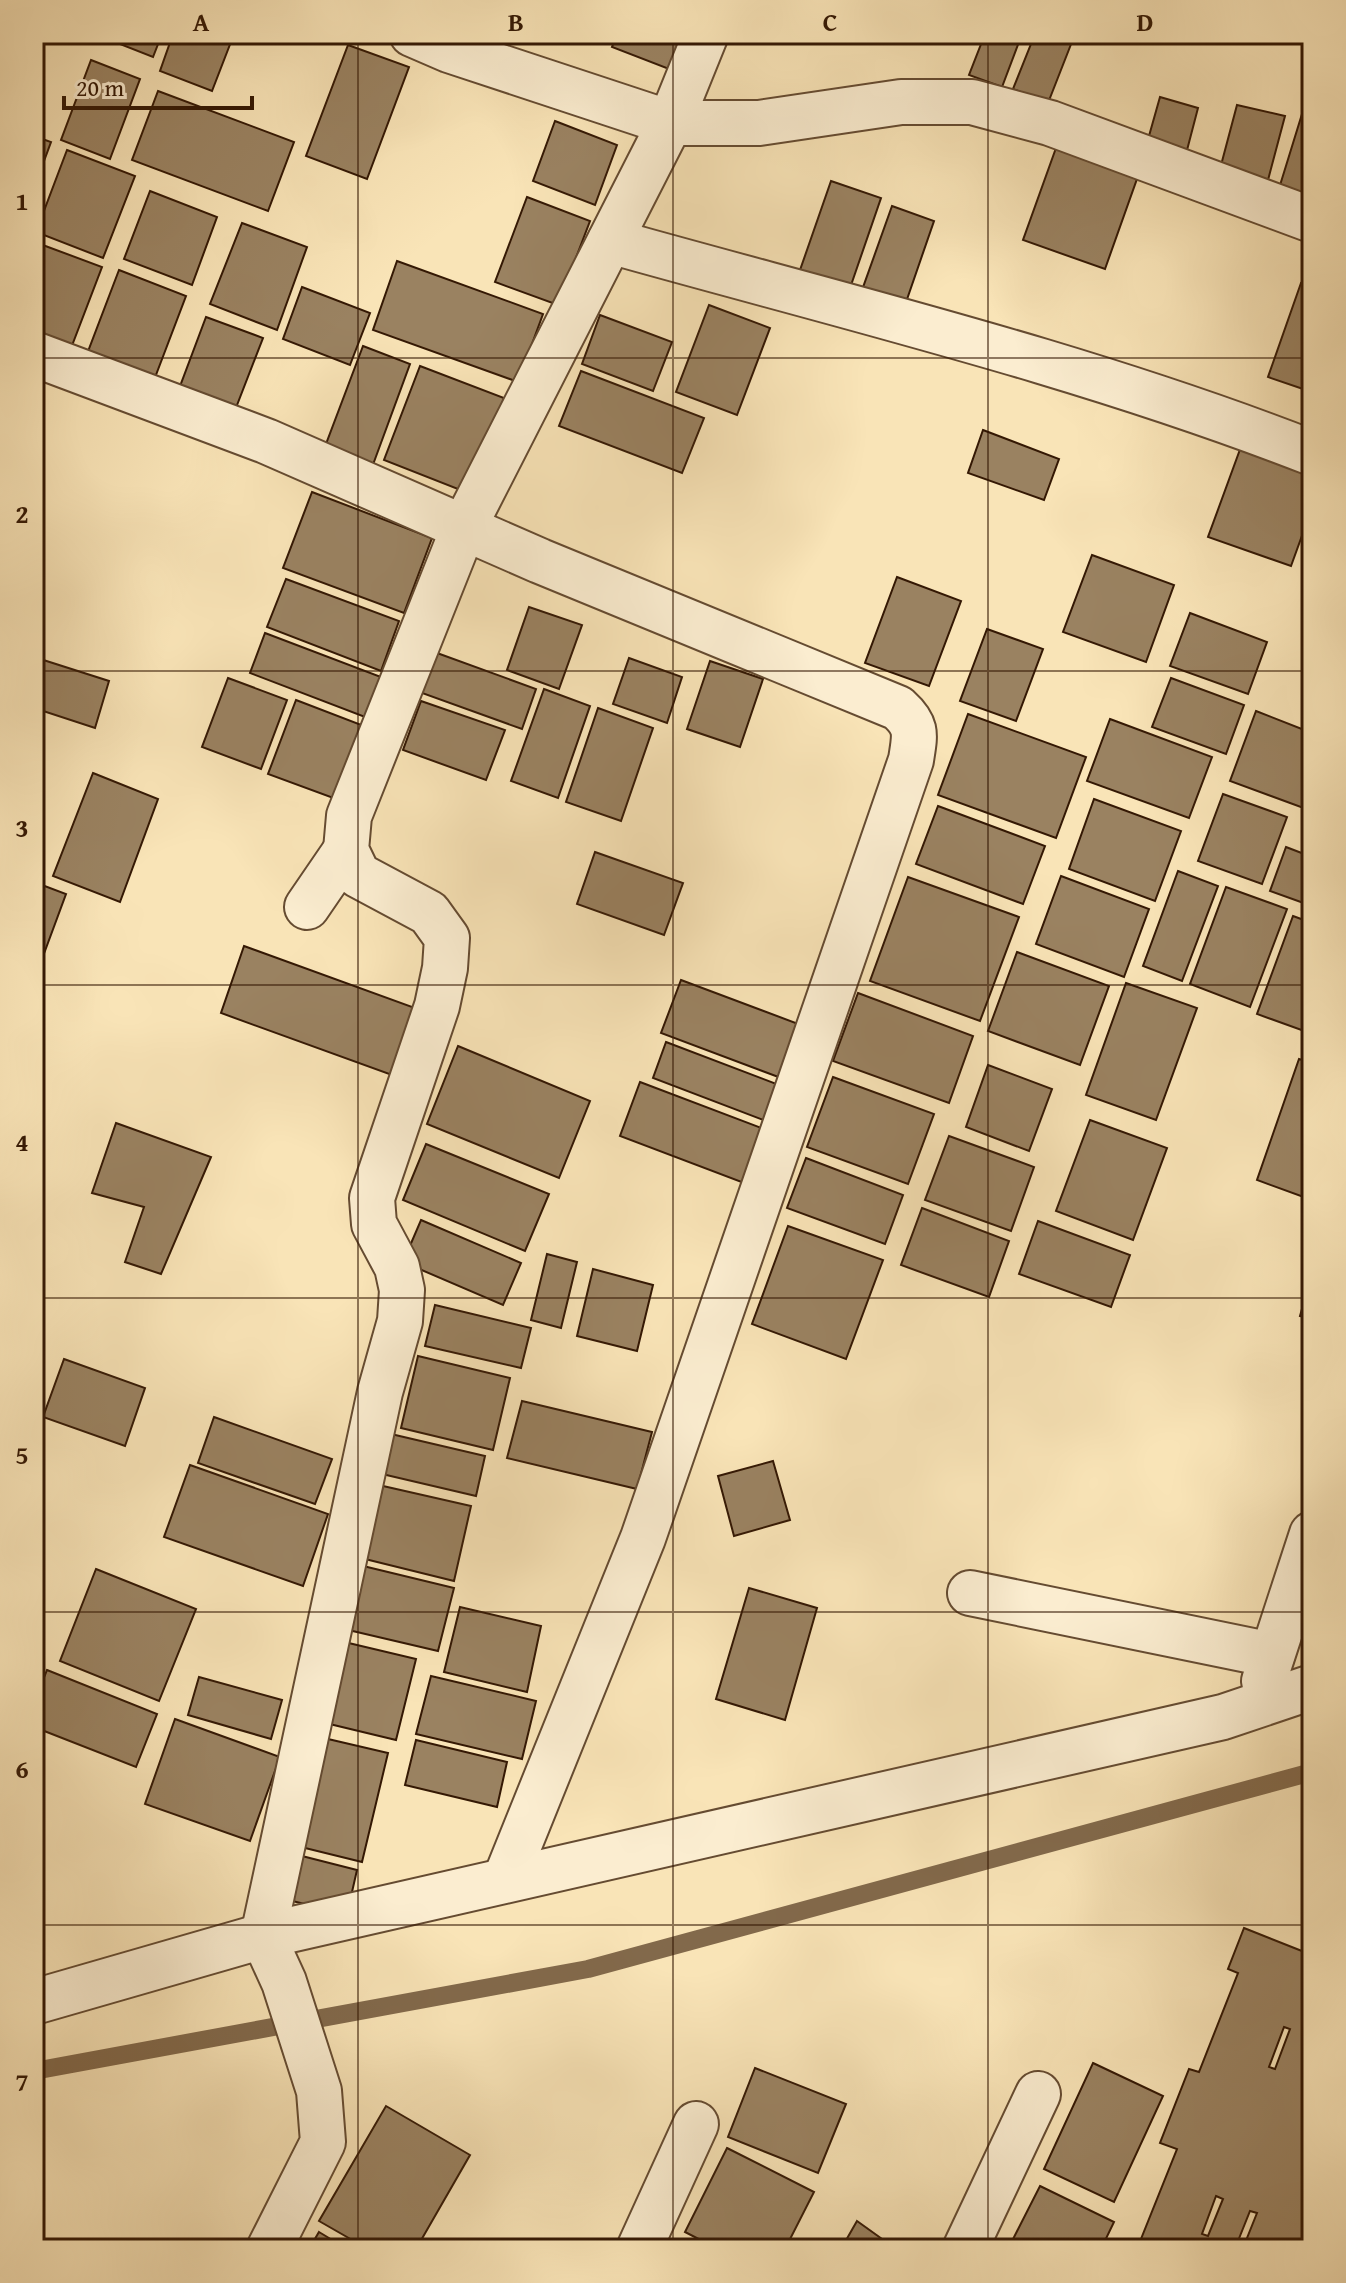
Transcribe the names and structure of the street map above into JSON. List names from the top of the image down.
{
  "scale_bar": "20 m",
  "grid": {
    "columns": [
      "A",
      "B",
      "C",
      "D"
    ],
    "rows": [
      "1",
      "2",
      "3",
      "4",
      "5",
      "6",
      "7"
    ]
  }
}
